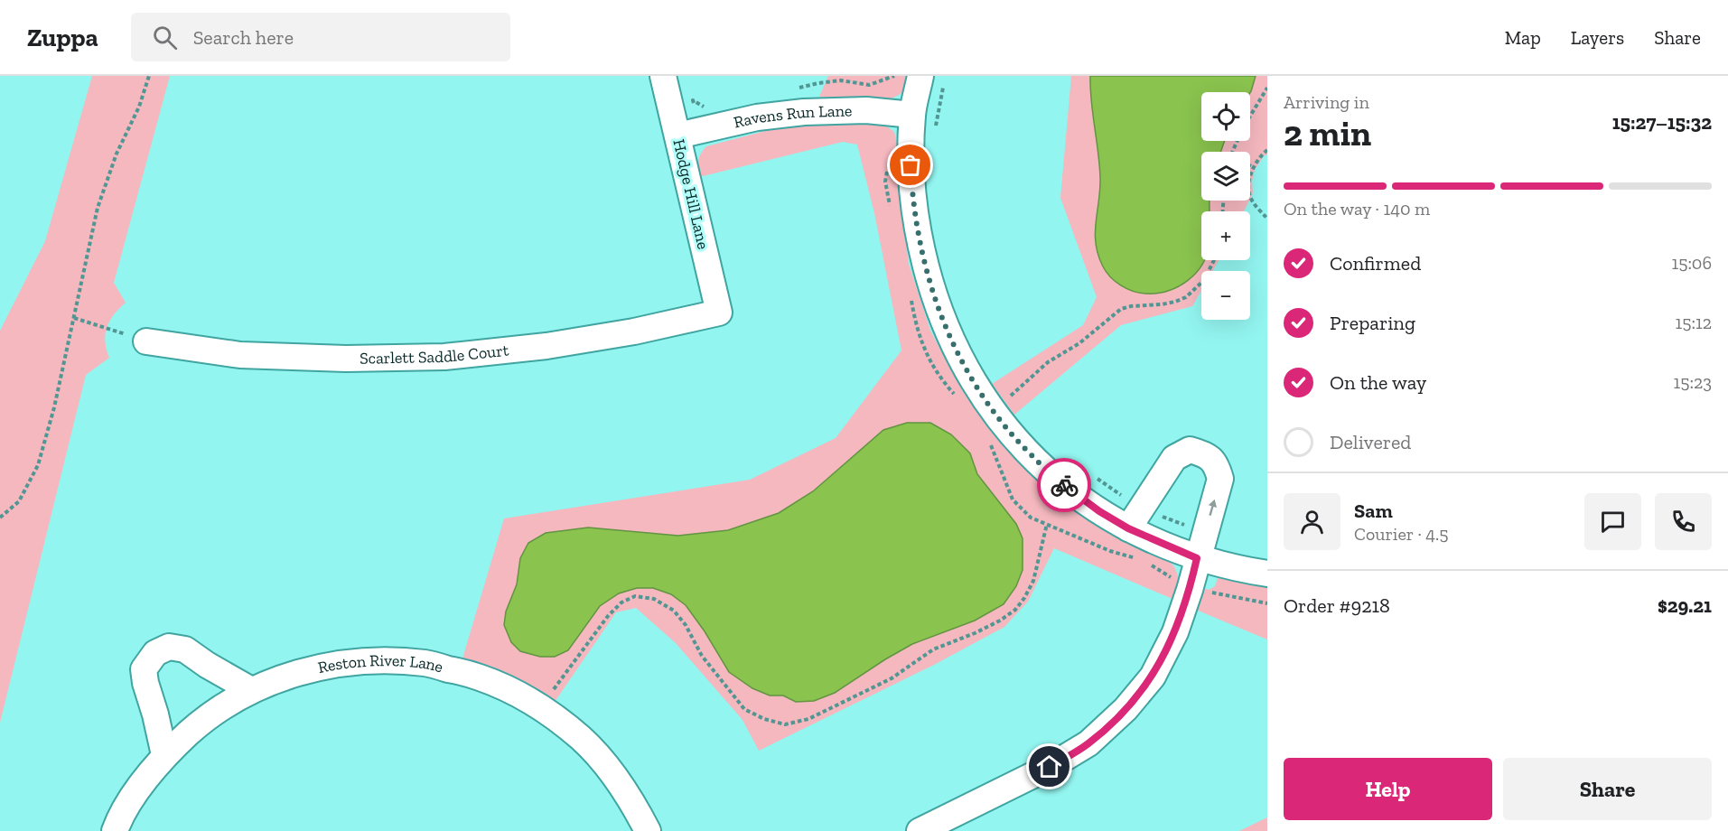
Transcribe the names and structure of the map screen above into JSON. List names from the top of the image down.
{
  "streets": {
    "street": [
      "Ravens Run Lane",
      "Hodge Hill Lane",
      "Scarlett Saddle Court",
      "Reston River Lane"
    ]
  },
  "crossings": [
    ["Ravens Run Lane", "Hodge Hill Lane"],
    ["Hodge Hill Lane", "Scarlett Saddle Court"]
  ],
  "page": {
    "header": "Zuppa",
    "search": "Search here",
    "nav": ["Map", "Layers", "Share"],
    "heading": ["2 min", "Arriving in", "15:27–15:32"],
    "panel": [
      "Sam",
      "Courier · 4.5",
      "Order #9218",
      "$29.21"
    ],
    "map_buttons": ["+", "−"],
    "bar": "On the way · 140 m",
    "list": [
      ["Confirmed", "15:06"],
      ["Preparing", "15:12"],
      ["On the way", "15:23"],
      "Delivered"
    ],
    "buttons": ["Help", "Share"]
  }
}
